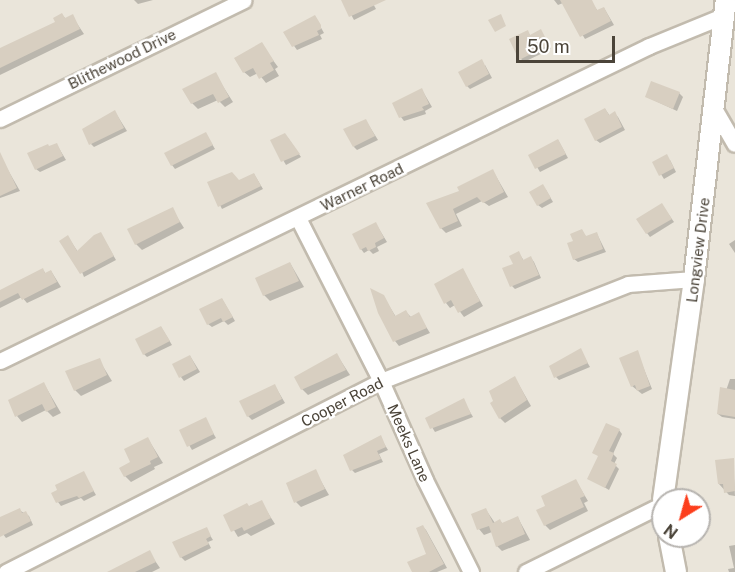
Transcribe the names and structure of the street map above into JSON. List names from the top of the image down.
{
  "streets": {
    "street": [
      "Blithewood Drive",
      "Warner Road",
      "Longview Drive",
      "Cooper Road",
      "Meeks Lane"
    ]
  },
  "crossings": [
    ["Warner Road", "Longview Drive"],
    ["Warner Road", "Meeks Lane"],
    ["Longview Drive", "Cooper Road"],
    ["Cooper Road", "Meeks Lane"]
  ],
  "scale_bar": "50 m",
  "north": "bottom left"
}
